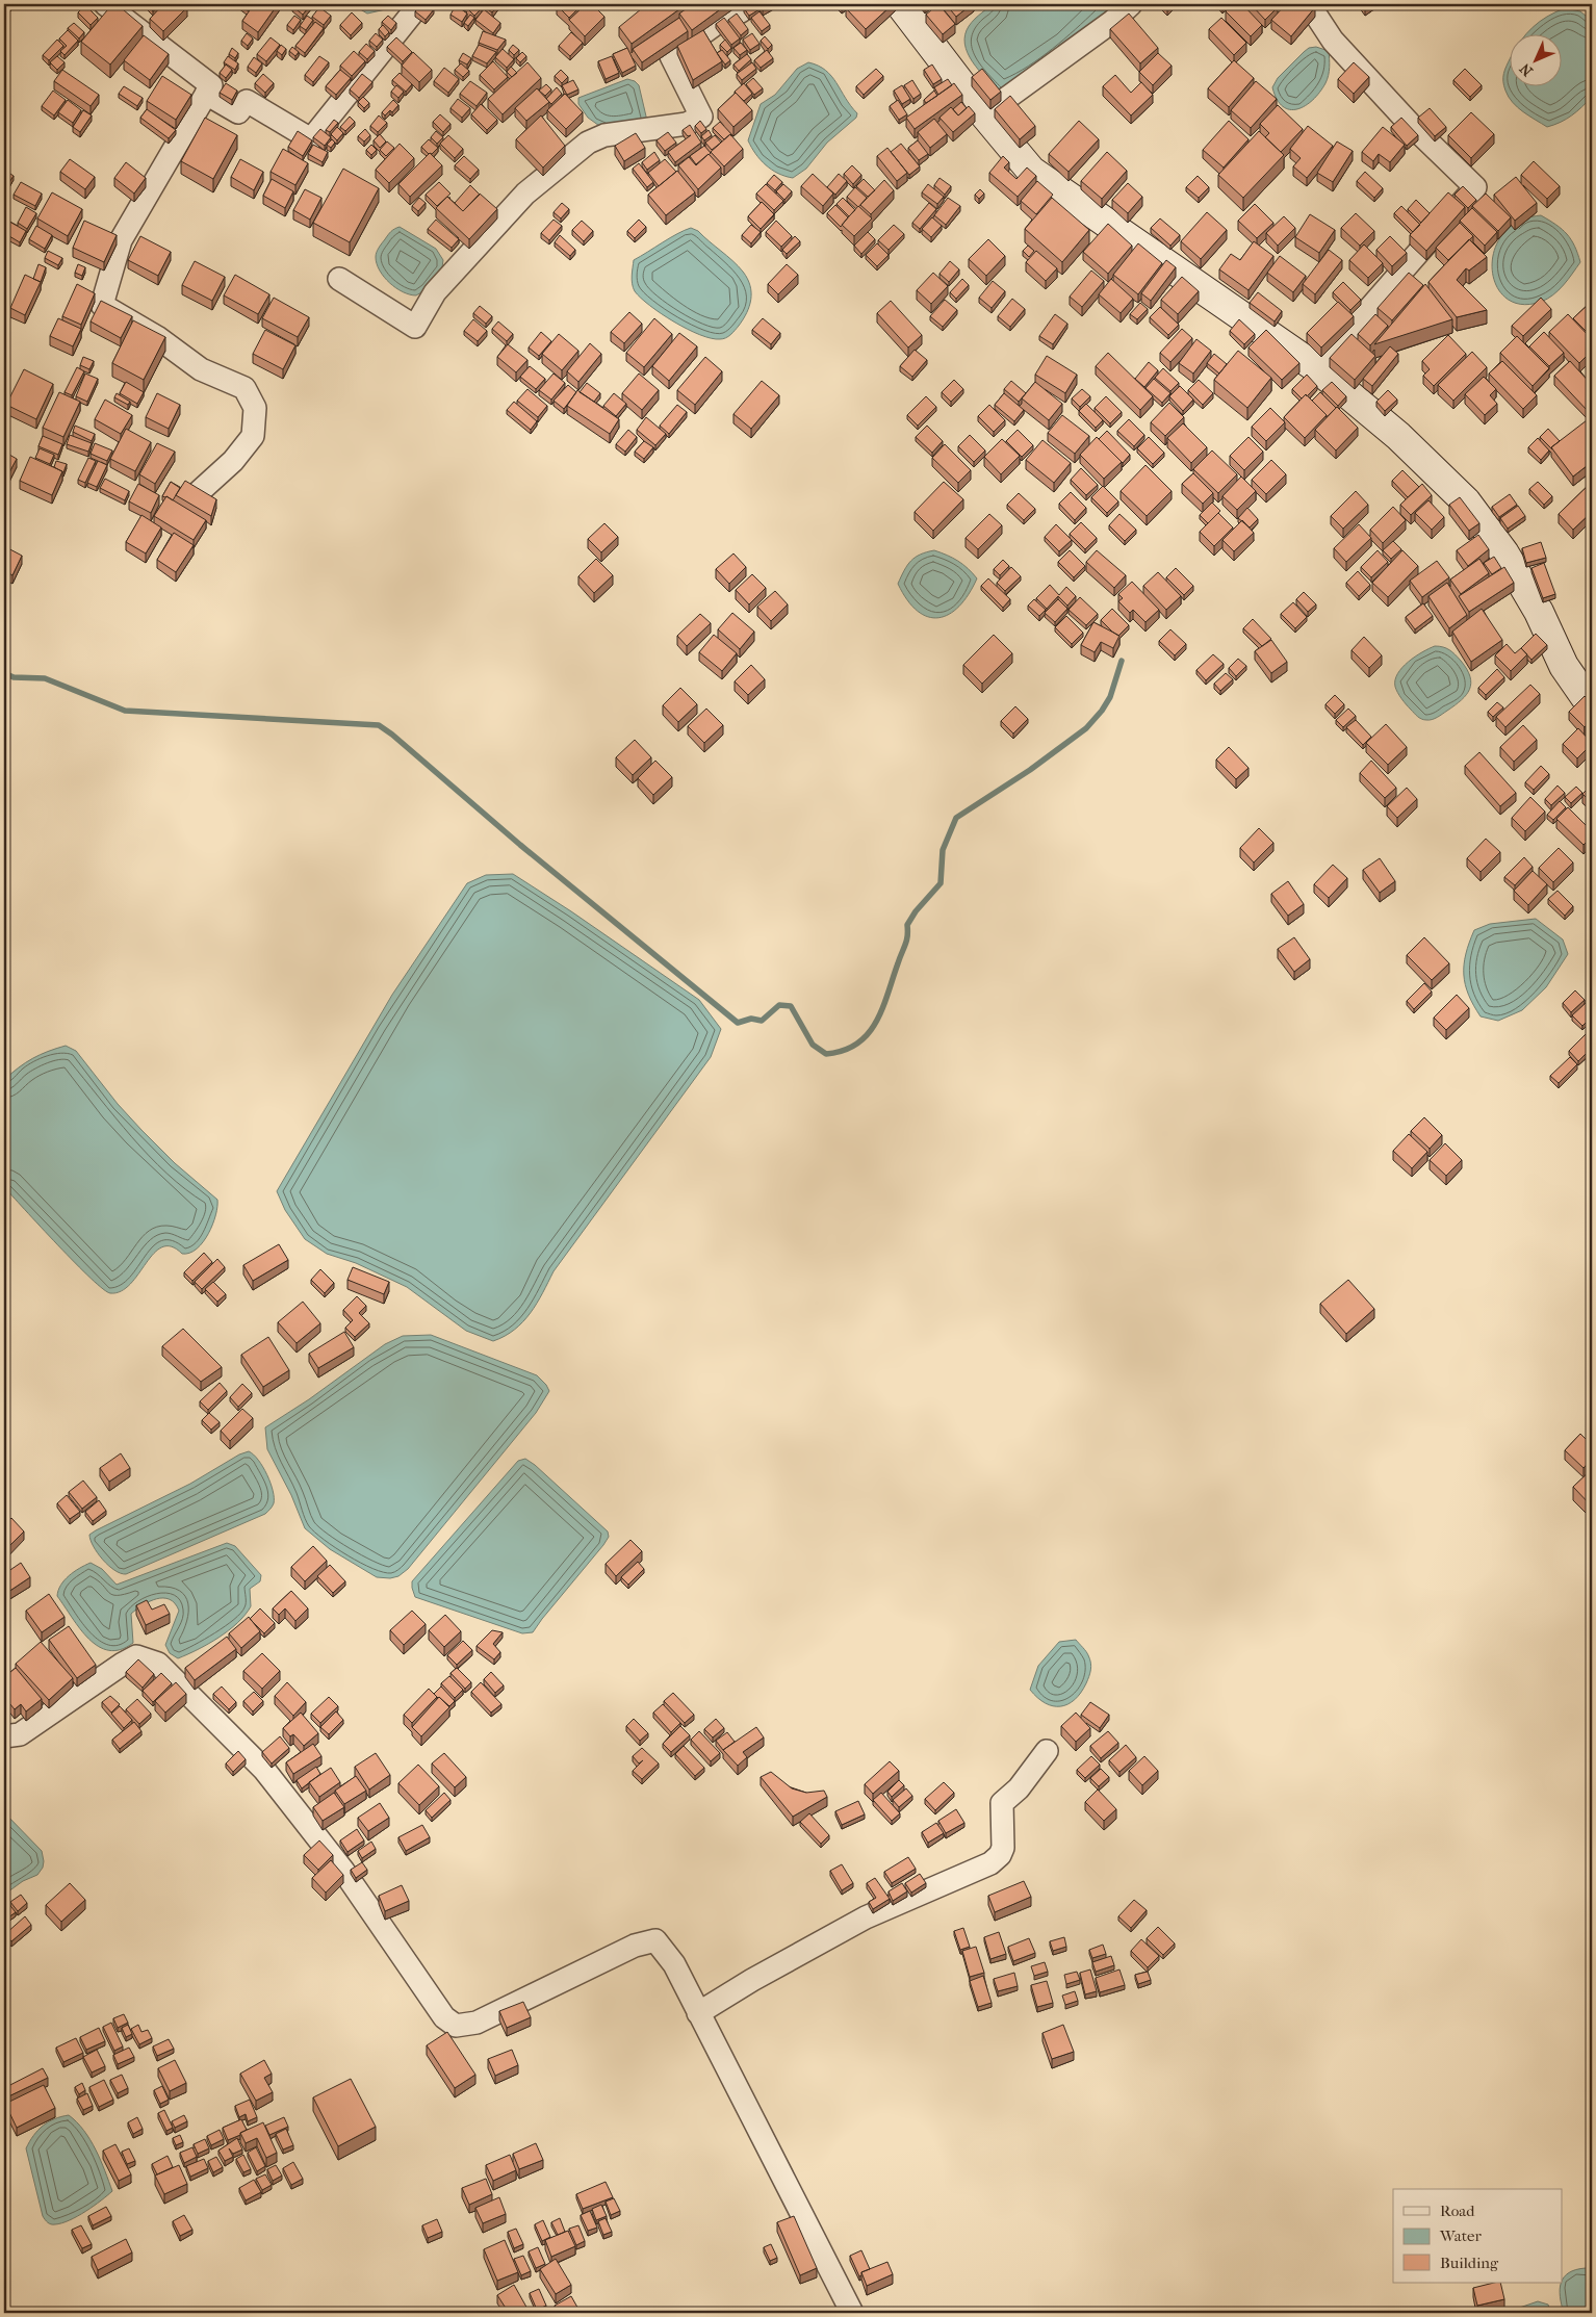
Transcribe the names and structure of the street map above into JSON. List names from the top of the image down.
{
  "legend": ["Road", "Water", "Building"],
  "north": "bottom left"
}
